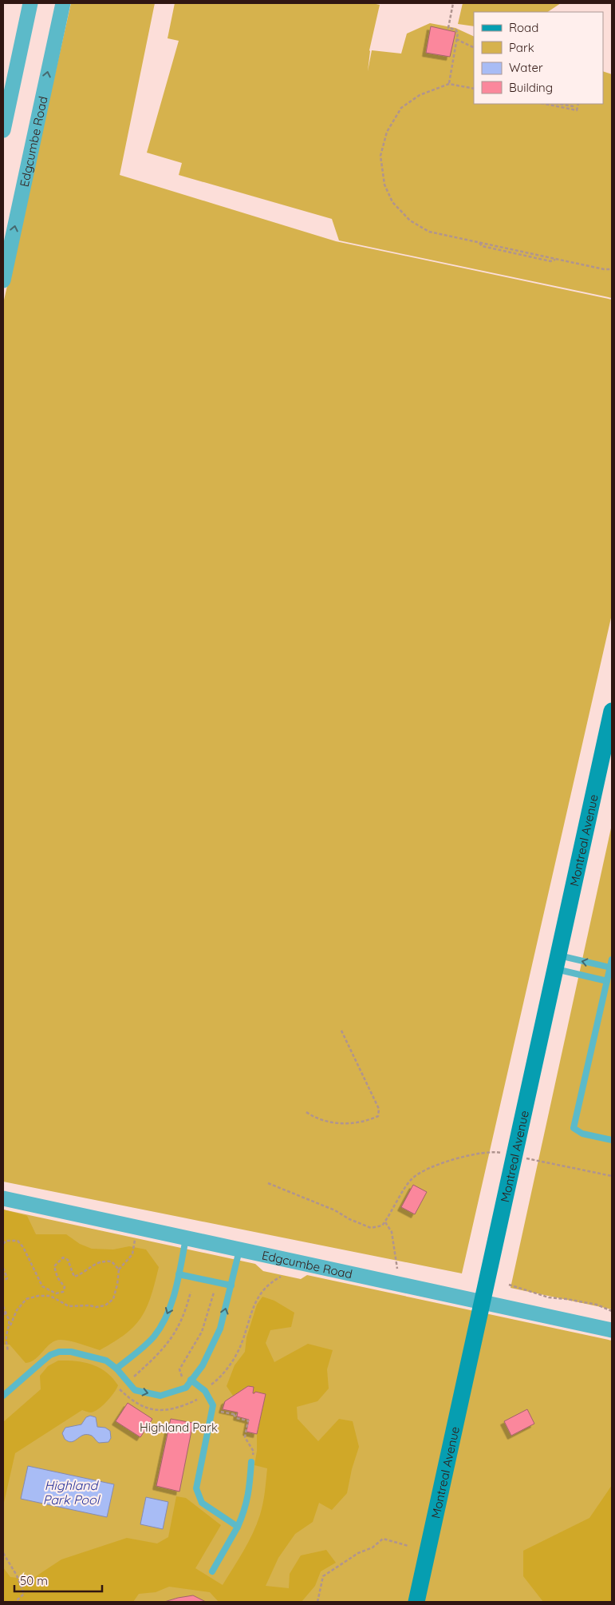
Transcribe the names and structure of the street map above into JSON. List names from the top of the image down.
{
  "streets": {
    "main road": ["Montreal Avenue"],
    "street": ["Edgcumbe Road"]
  },
  "crossings": [
    ["Edgcumbe Road", "Montreal Avenue"]
  ],
  "water": ["Highland Park Pool"],
  "parks": ["Highland Park"],
  "legend": [
    "Road",
    "Park",
    "Water",
    "Building"
  ],
  "scale_bar": "50 m"
}
